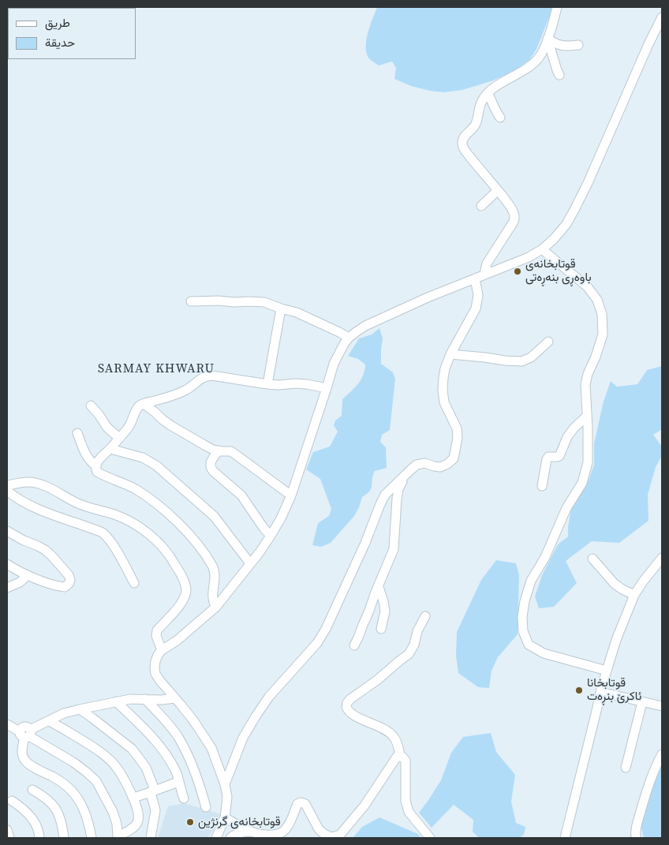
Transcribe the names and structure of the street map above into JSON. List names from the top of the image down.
{
  "districts": ["SARMAY KHWARU"],
  "places": ["قوتابخانەی باوەڕی بنەڕەتی", "قوتابخانا ئاکرێ بنڕەت", "قوتابخانەی گرنژین"],
  "legend": ["طريق", "حديقة"]
}
